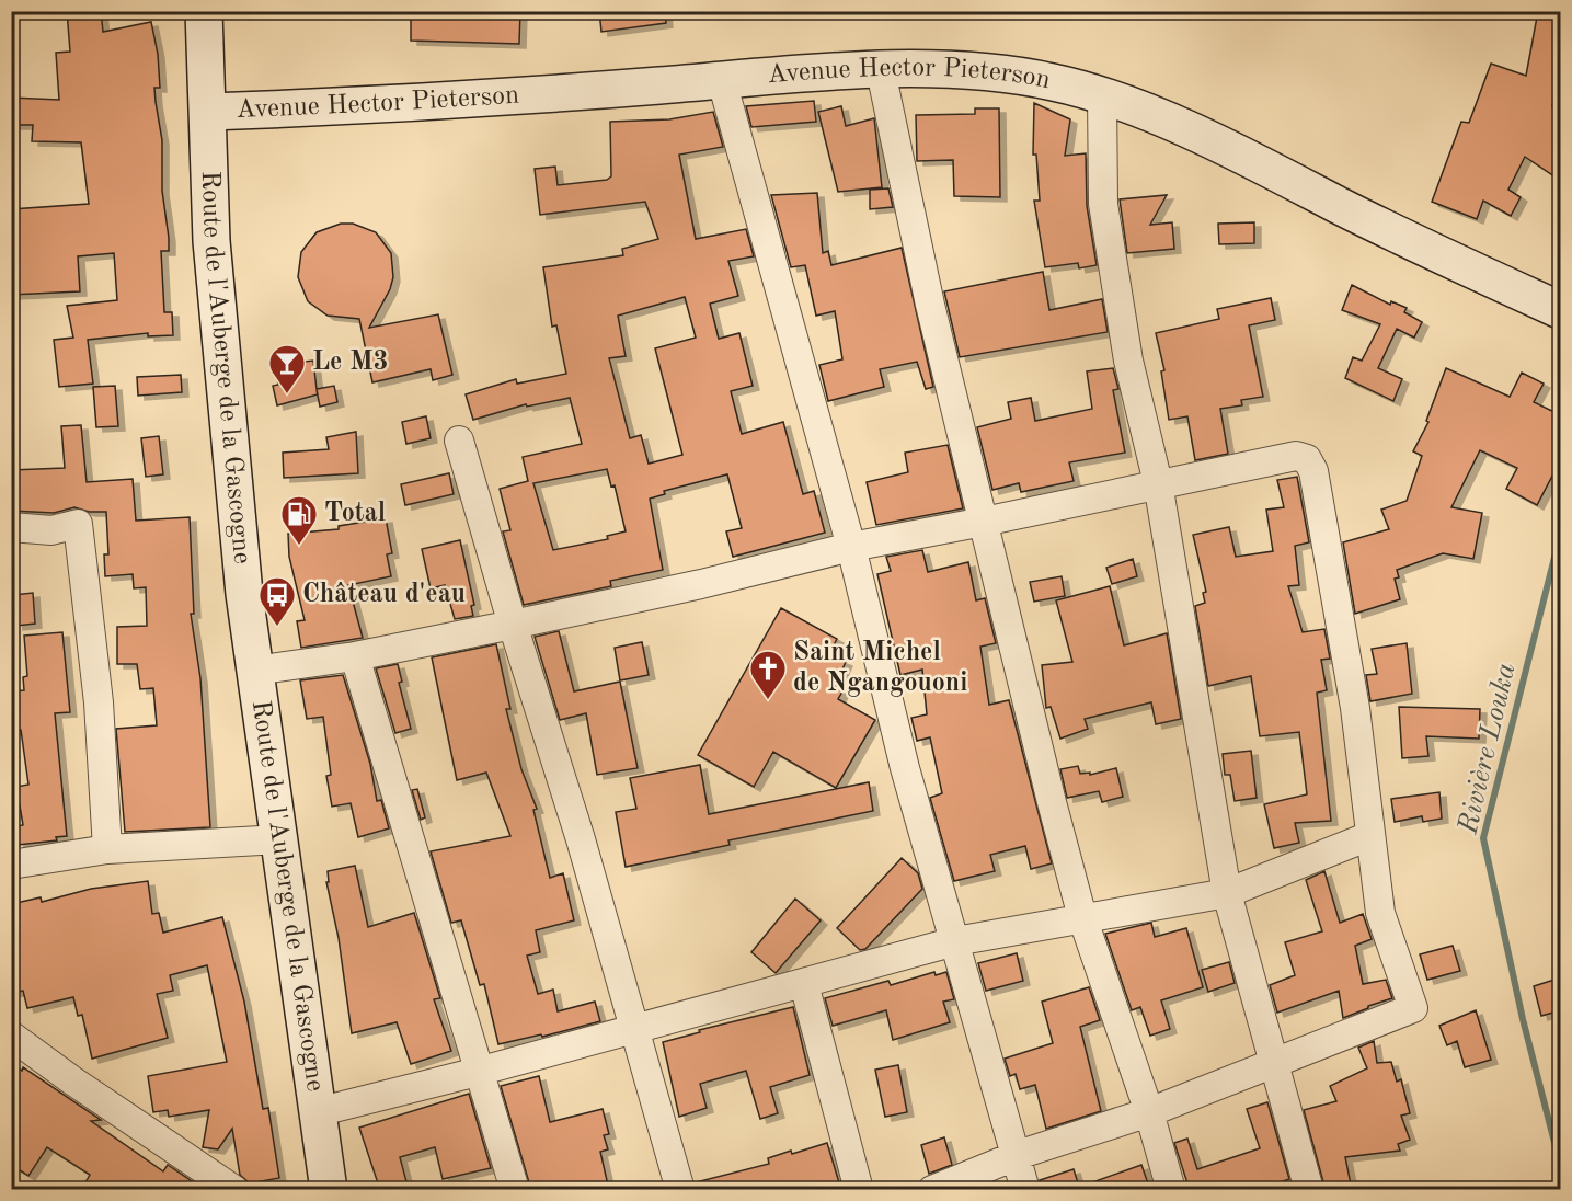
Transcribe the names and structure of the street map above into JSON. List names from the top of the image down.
{
  "streets": {
    "street": ["Avenue Hector Pieterson", "Route de l'Auberge de la Gascogne"]
  },
  "crossings": [
    ["Avenue Hector Pieterson", "Route de l'Auberge de la Gascogne"]
  ],
  "water": ["Rivière Louka"],
  "places": {
    "bar": ["Le M3"],
    "fuel station": ["Total"],
    "bus stop": ["Château d'eau"],
    "church": ["Saint Michel de Ngangouoni"]
  }
}
